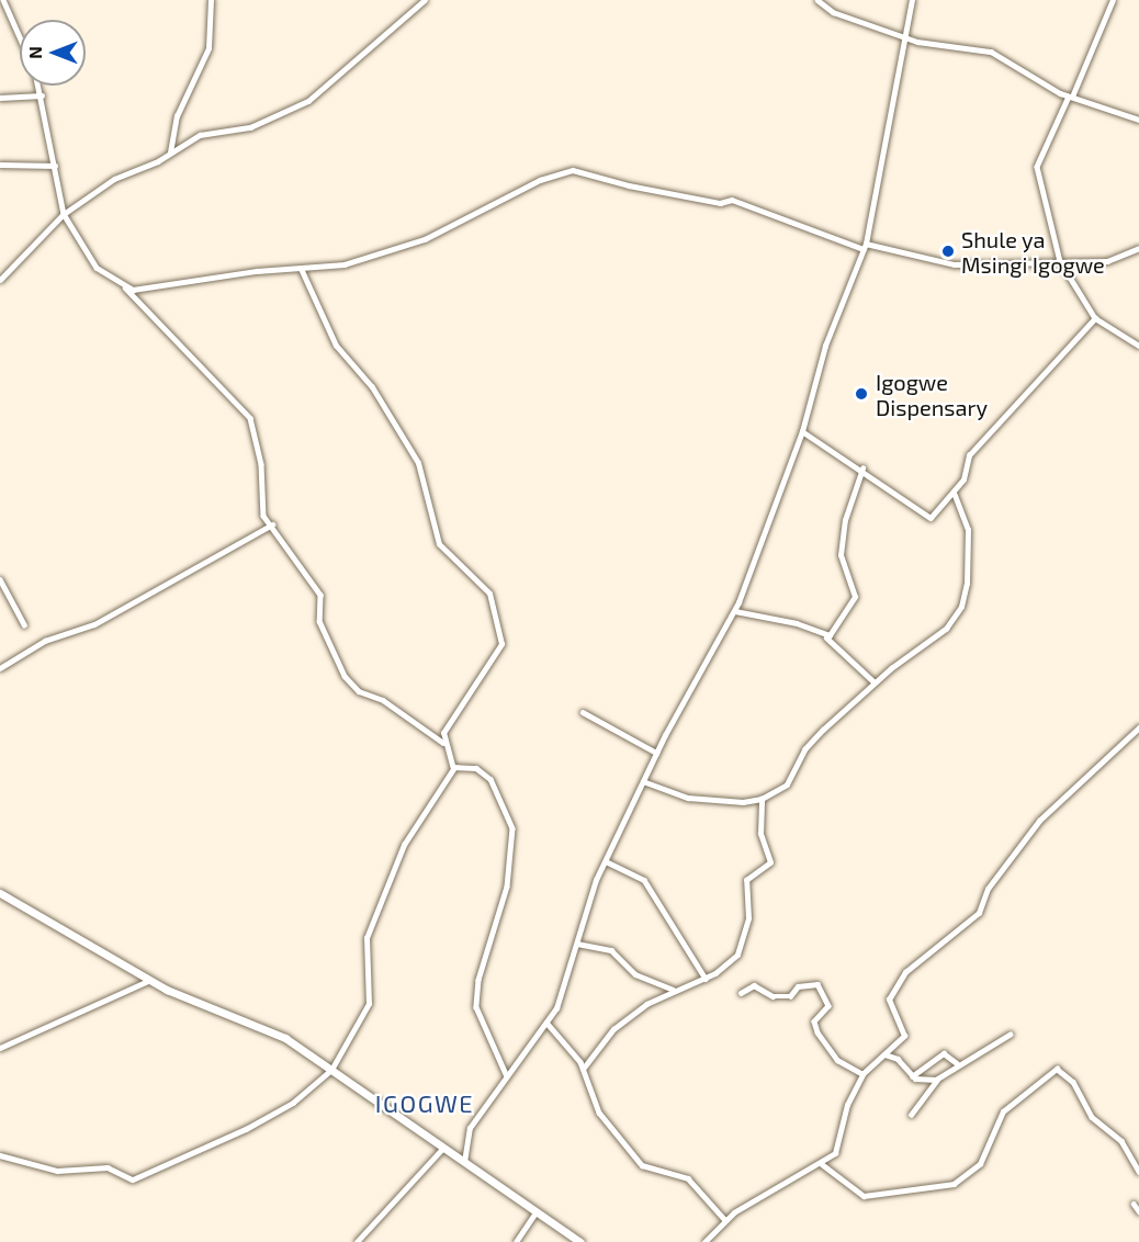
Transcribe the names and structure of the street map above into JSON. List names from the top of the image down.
{
  "districts": ["IGOGWE"],
  "places": ["Shule ya Msingi Igogwe", "Igogwe Dispensary"],
  "north": "left"
}
